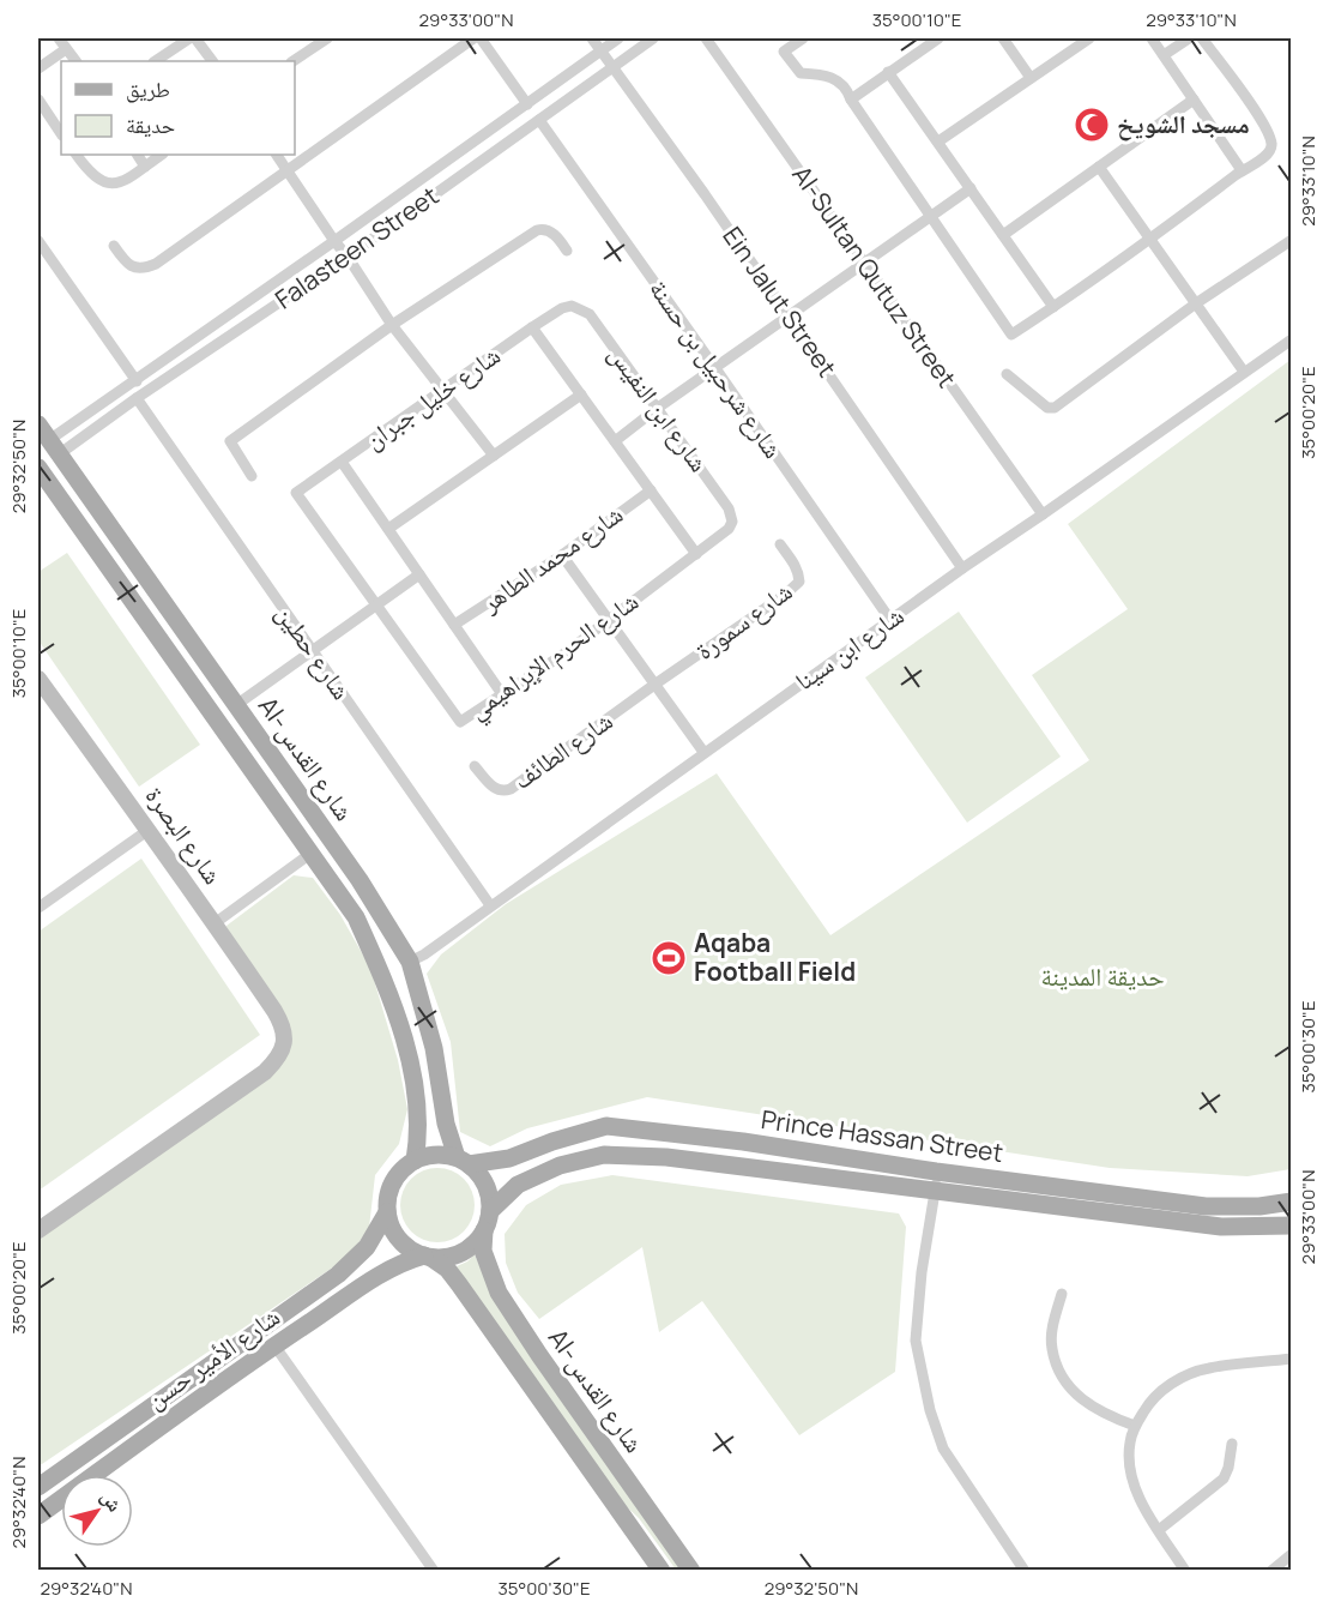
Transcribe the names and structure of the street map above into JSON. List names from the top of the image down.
{
  "streets": {
    "main road": [
      "Al-شارع القدس",
      "شارع البصرة",
      "Prince Hassan Street",
      "شارع الأمير حسن"
    ],
    "street": [
      "Falasteen Street",
      "Al-Sultan Qutuz Street",
      "Ein Jalut Street",
      "شارع شرحبيل بن حسنة",
      "شارع خليل جبران",
      "شارع ابن النفيس",
      "شارع محمد الطاهر",
      "شارع سمورة",
      "شارع ابن سينا",
      "شارع حطين",
      "شارع الحرم الإبراهيمي",
      "شارع الطائف"
    ]
  },
  "crossings": [
    ["Falasteen Street", "Ein Jalut Street"],
    ["Falasteen Street", "شارع شرحبيل بن حسنة"],
    ["Falasteen Street", "شارع حطين"],
    ["Falasteen Street", "Al-شارع القدس"],
    ["Al-Sultan Qutuz Street", "شارع ابن سينا"],
    ["Ein Jalut Street", "شارع ابن سينا"],
    ["شارع شرحبيل بن حسنة", "شارع ابن سينا"],
    ["شارع خليل جبران", "شارع ابن النفيس"],
    ["شارع خليل جبران", "شارع محمد الطاهر"],
    ["شارع خليل جبران", "شارع الحرم الإبراهيمي"],
    ["شارع ابن النفيس", "شارع الحرم الإبراهيمي"],
    ["شارع محمد الطاهر", "شارع الحرم الإبراهيمي"],
    ["شارع سمورة", "شارع الطائف"],
    ["شارع ابن سينا", "شارع حطين"],
    ["شارع ابن سينا", "Al-شارع القدس"],
    ["Al-شارع القدس", "Prince Hassan Street"],
    ["Al-شارع القدس", "شارع الأمير حسن"],
    ["Prince Hassan Street", "شارع الأمير حسن"]
  ],
  "parks": ["حديقة المدينة"],
  "places": {
    "mosque": ["مسجد الشويخ"],
    "sports": ["Aqaba Football Field"]
  },
  "legend": ["طريق", "حديقة"],
  "north": "top right",
  "coordinates": [
    "29°33'00\"N",
    "35°00'10\"E",
    "29°33'10\"N",
    "35°00'20\"E",
    "29°32'50\"N",
    "35°00'30\"E",
    "29°32'40\"N"
  ]
}
